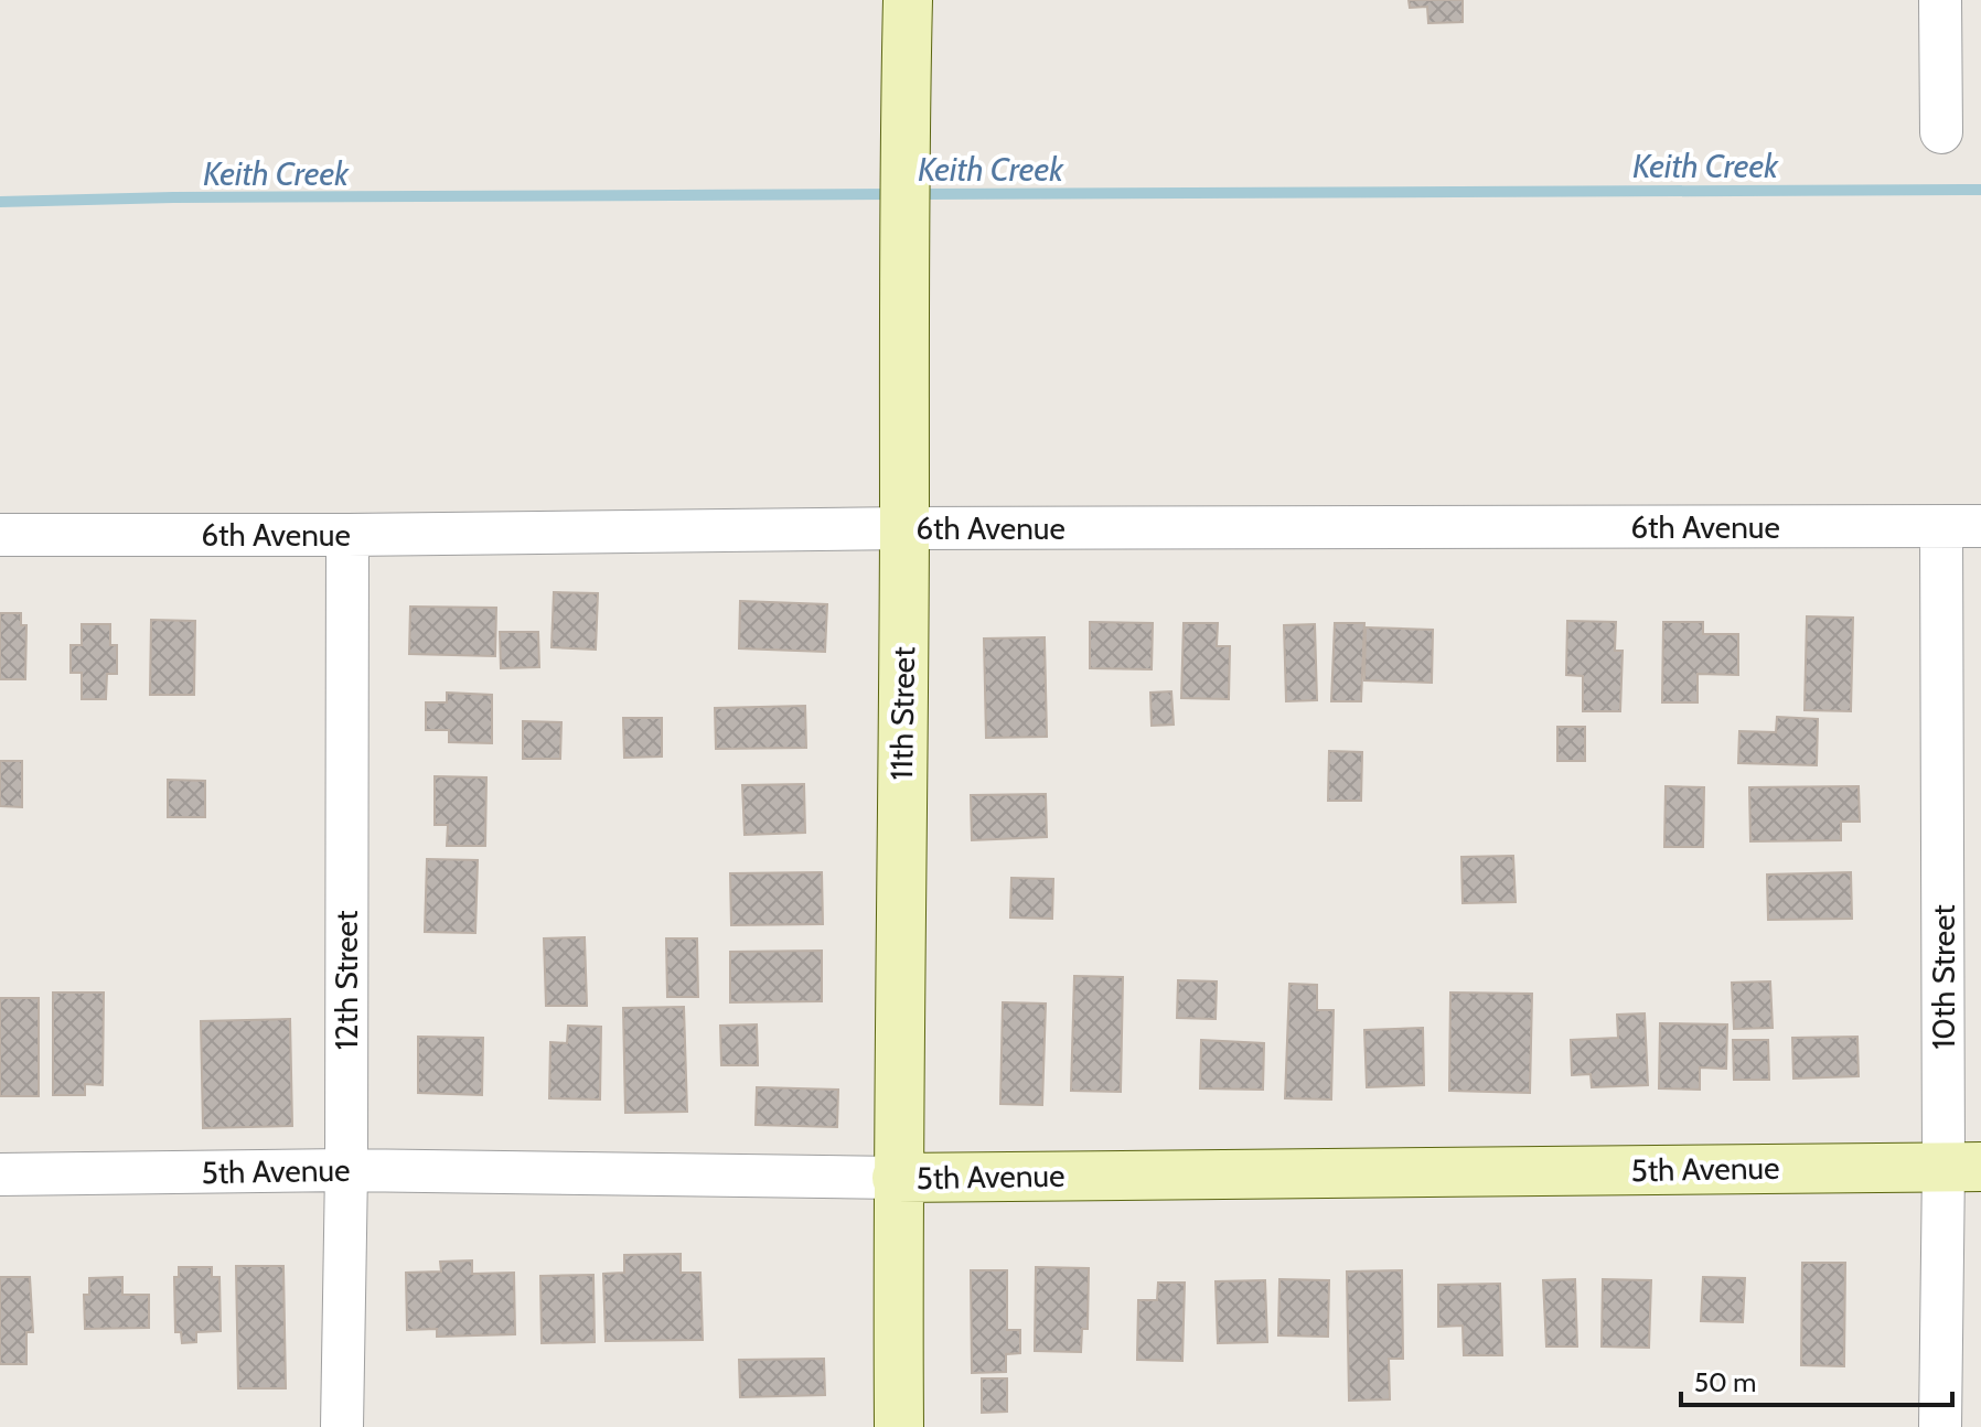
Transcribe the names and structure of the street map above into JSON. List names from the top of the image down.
{
  "streets": {
    "main road": ["11th Street", "5th Avenue"],
    "street": ["6th Avenue", "10th Street", "12th Street"]
  },
  "crossings": [
    ["6th Avenue", "11th Street"],
    ["6th Avenue", "10th Street"],
    ["6th Avenue", "12th Street"],
    ["11th Street", "5th Avenue"],
    ["10th Street", "5th Avenue"],
    ["12th Street", "5th Avenue"]
  ],
  "water": ["Keith Creek"],
  "scale_bar": "50 m"
}
